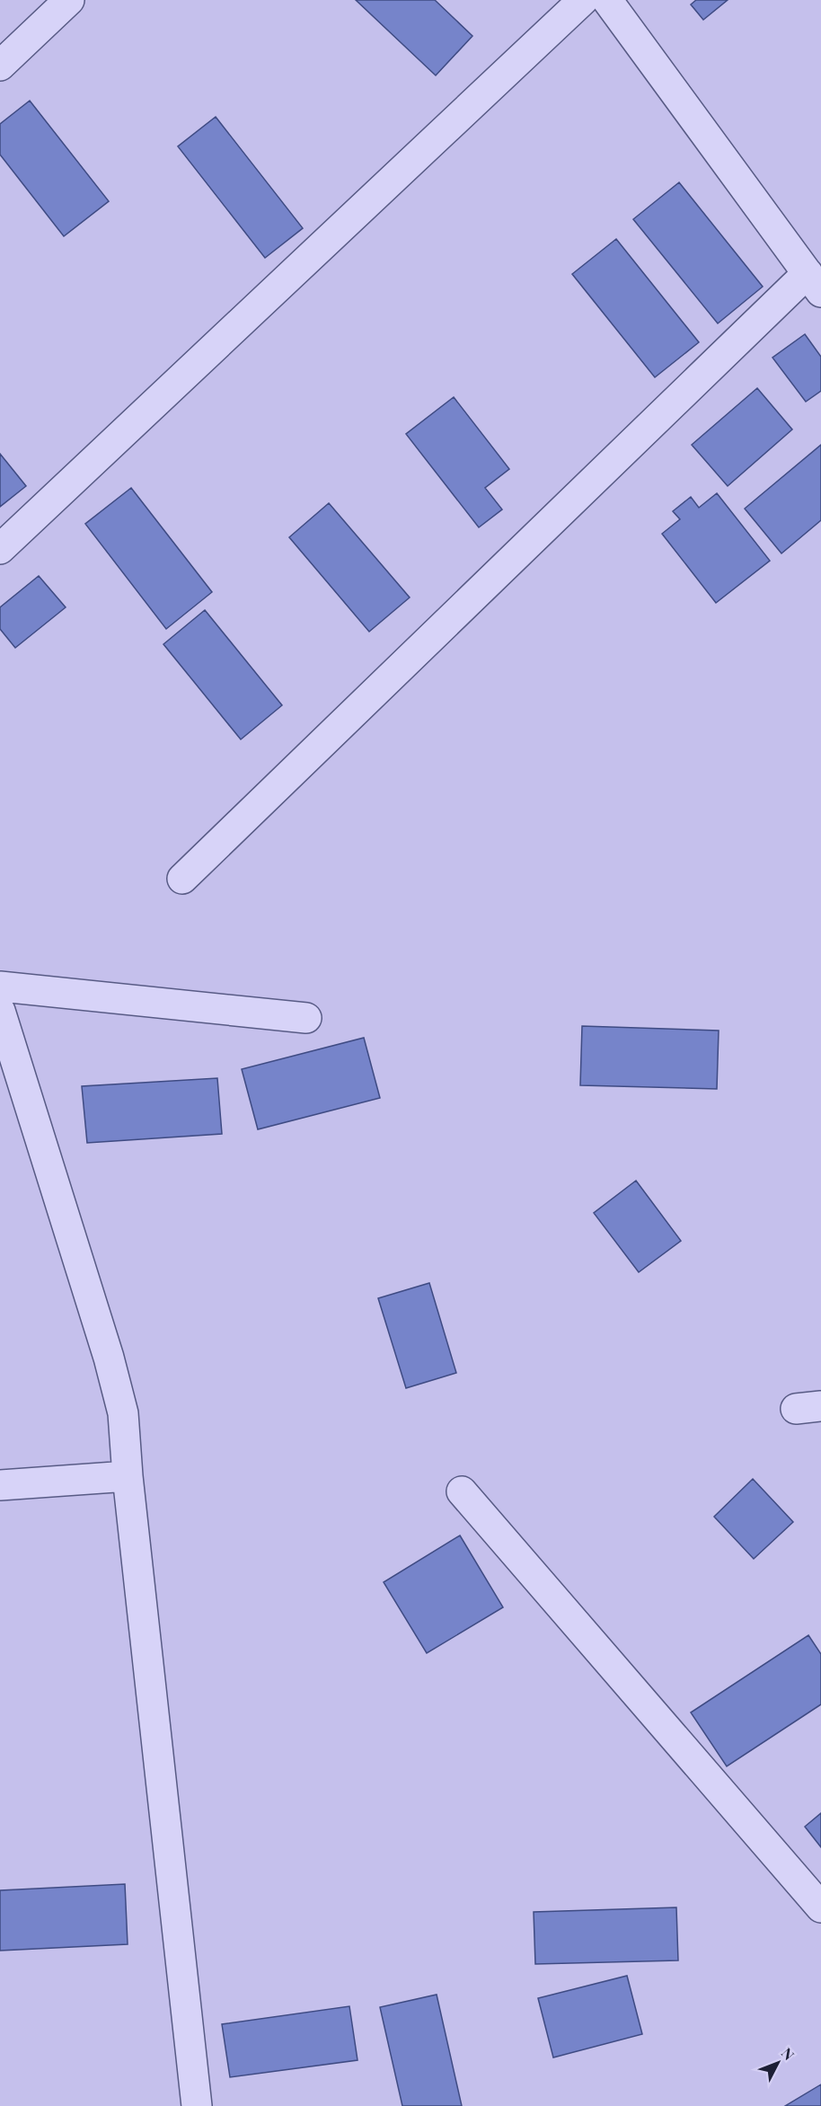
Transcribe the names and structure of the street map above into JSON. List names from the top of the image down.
{
  "north": "top right"
}
